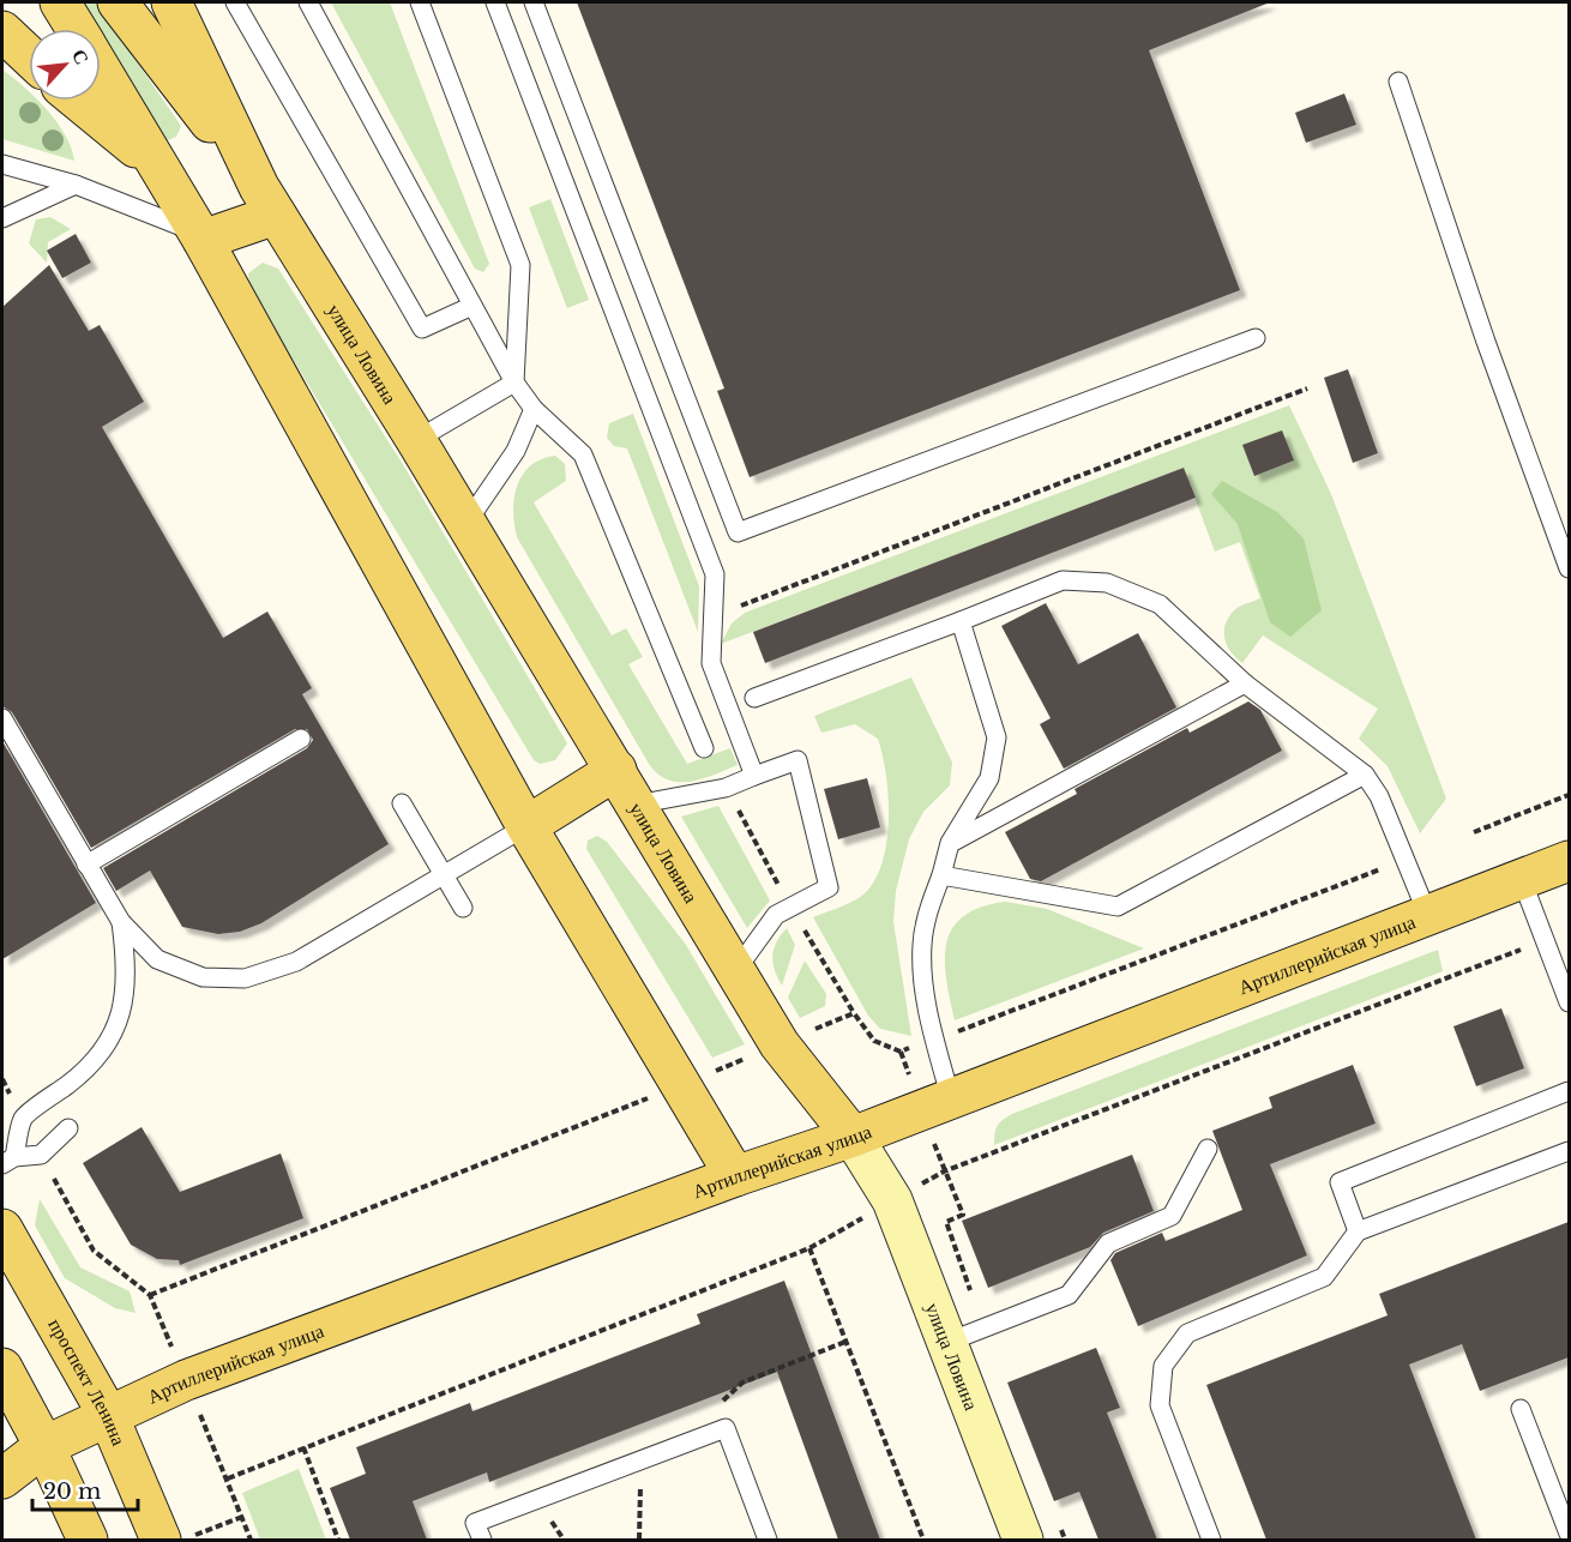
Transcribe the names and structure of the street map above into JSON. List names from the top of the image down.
{
  "streets": {
    "main road": ["улица Ловина", "Артиллерийская улица", "проспект Ленина"]
  },
  "crossings": [
    ["улица Ловина", "Артиллерийская улица"],
    ["Артиллерийская улица", "проспект Ленина"]
  ],
  "scale_bar": "20 m",
  "north": "top right"
}
